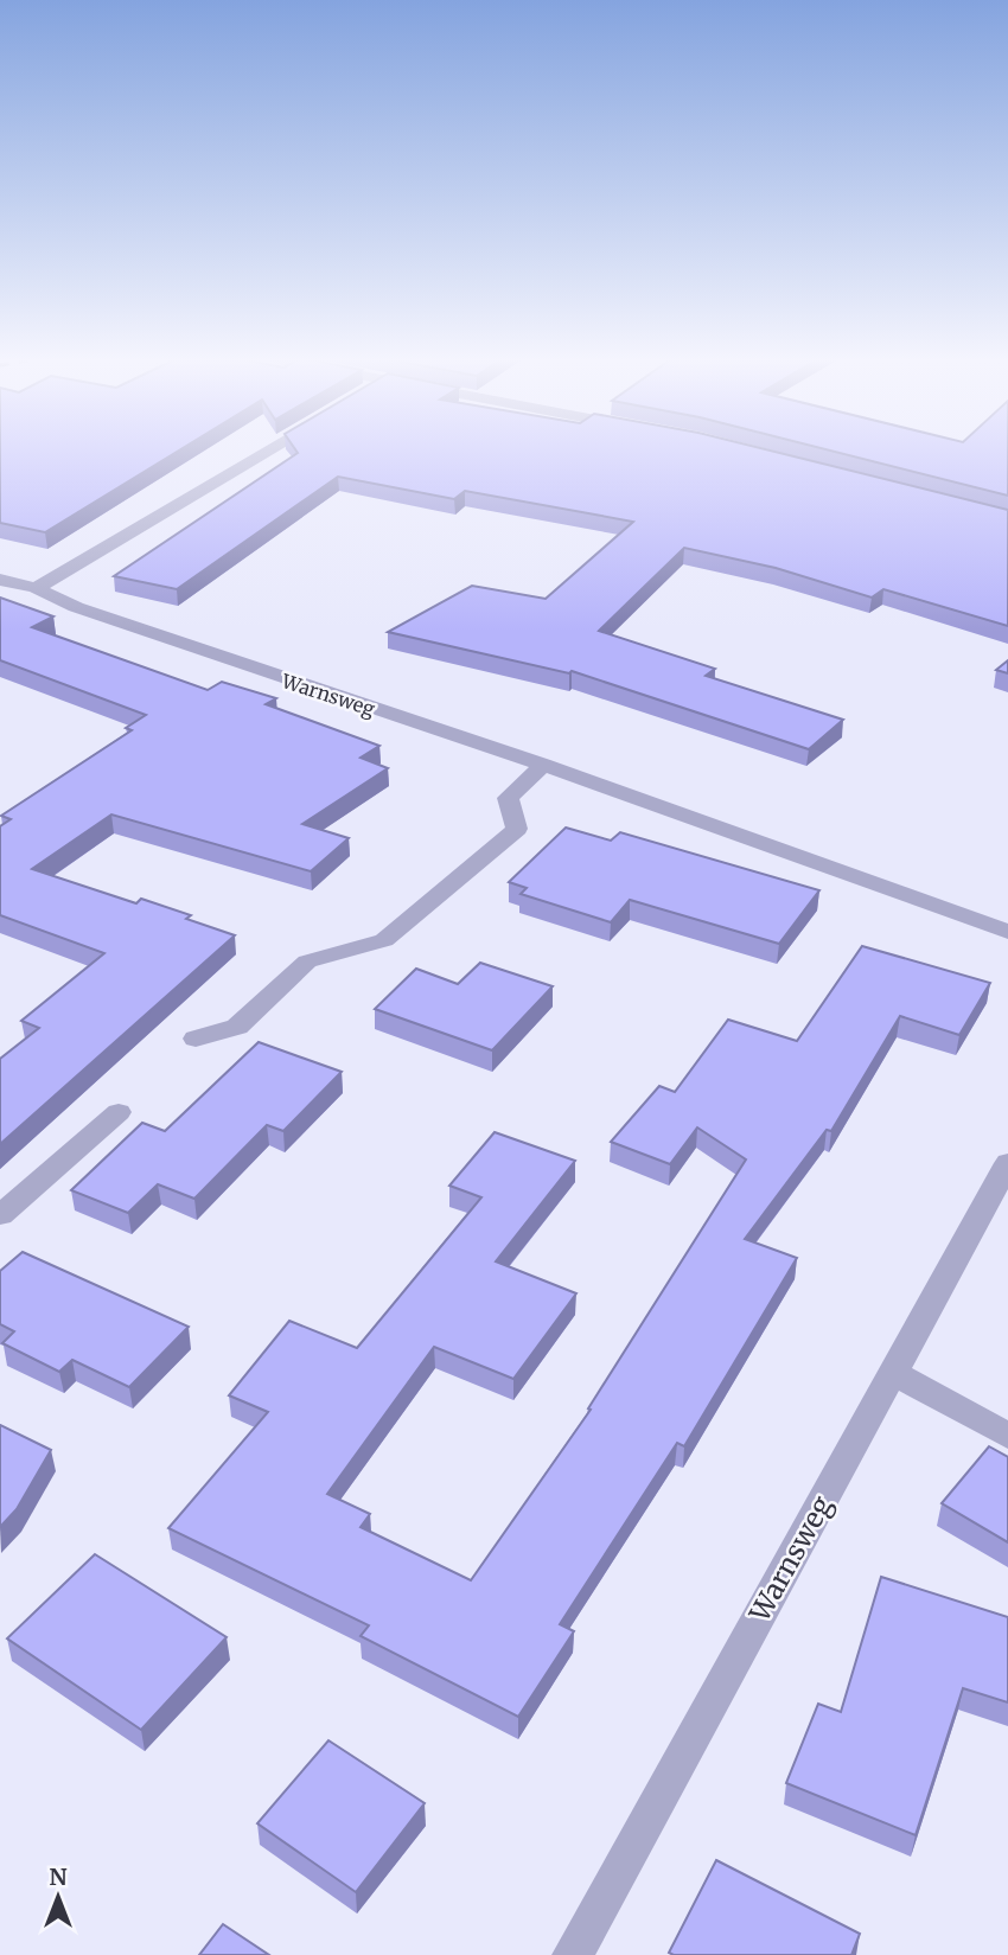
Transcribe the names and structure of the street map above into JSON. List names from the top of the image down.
{
  "streets": {
    "street": ["Warnsweg"]
  },
  "north": "top"
}
